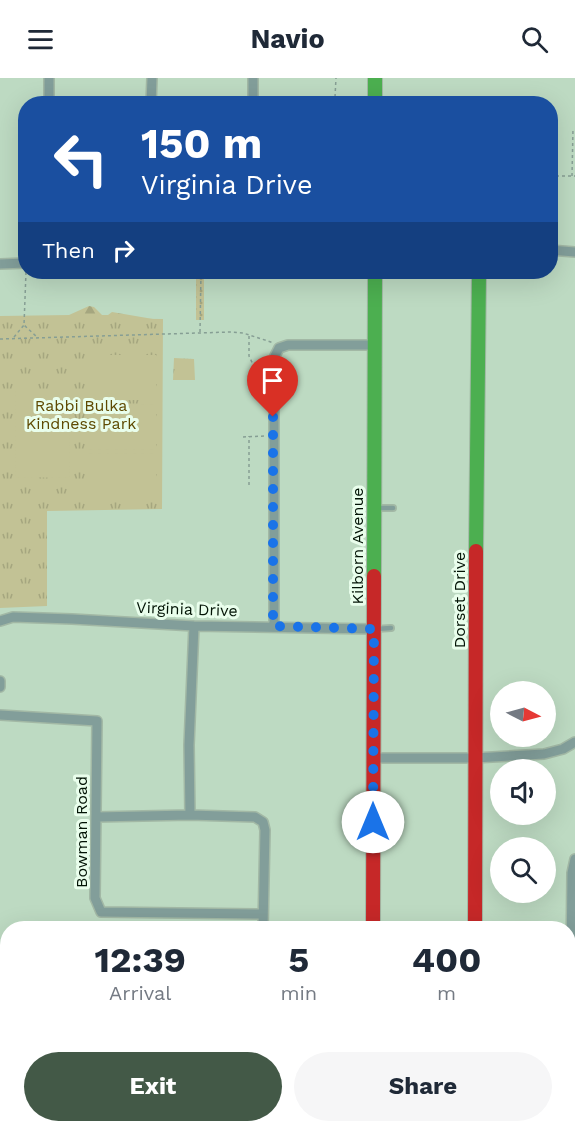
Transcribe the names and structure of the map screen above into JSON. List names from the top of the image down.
{
  "streets": {
    "street": [
      "Kilborn Avenue",
      "Dorset Drive",
      "Virginia Drive",
      "Bowman Road"
    ]
  },
  "crossings": [
    ["Kilborn Avenue", "Virginia Drive"]
  ],
  "parks": ["Rabbi Bulka Kindness Park"],
  "north": "right",
  "page": {
    "header": "Navio",
    "turn": ["150 m", "Virginia Drive"],
    "then": "Then",
    "eta": [
      "12:39",
      "Arrival",
      "5",
      "min",
      "400",
      "m"
    ],
    "buttons": ["Exit", "Share"]
  }
}
